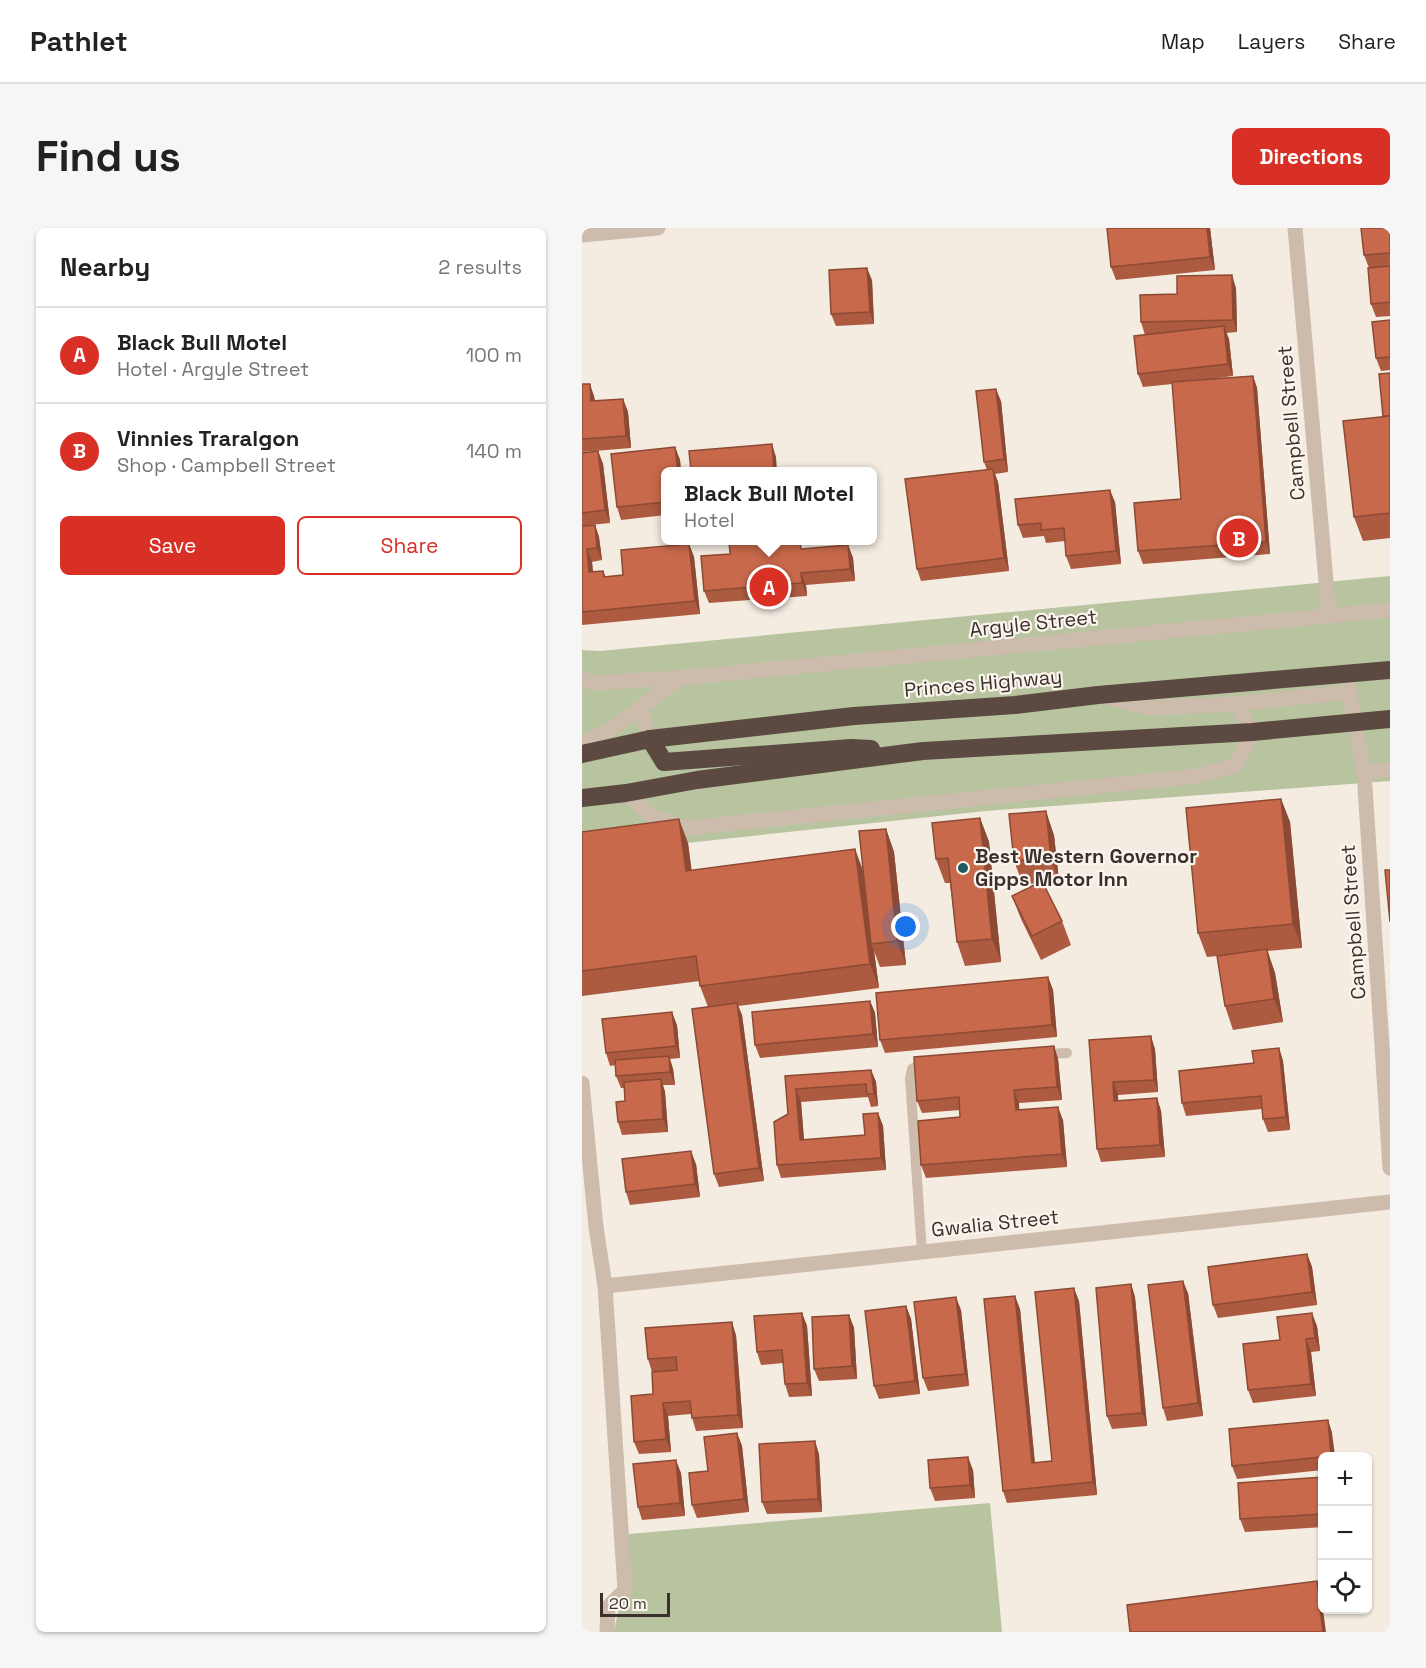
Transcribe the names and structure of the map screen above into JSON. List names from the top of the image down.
{
  "streets": {
    "highway": ["Princes Highway"],
    "street": ["Campbell Street", "Argyle Street", "Gwalia Street"]
  },
  "crossings": [
    ["Campbell Street", "Argyle Street"],
    ["Campbell Street", "Princes Highway"]
  ],
  "places": ["Best Western Governor Gipps Motor Inn"],
  "scale_bar": "20 m",
  "page": {
    "header": "Pathlet",
    "nav": ["Map", "Layers", "Share"],
    "buttons": [
      "Directions",
      ["Save", "Share"]
    ],
    "title": "Find us",
    "heading": ["Nearby", "2 results"],
    "list": [
      {
        "mark": "A",
        "name": "Black Bull Motel",
        "note": "Hotel · Argyle Street",
        "value": "100 m"
      },
      {
        "mark": "B",
        "name": "Vinnies Traralgon",
        "note": "Shop · Campbell Street",
        "value": "140 m"
      }
    ],
    "popup": ["Black Bull Motel", "Hotel"],
    "pins": ["B", "A"],
    "map_buttons": ["+", "−"],
    "scale": "20 m"
  }
}
